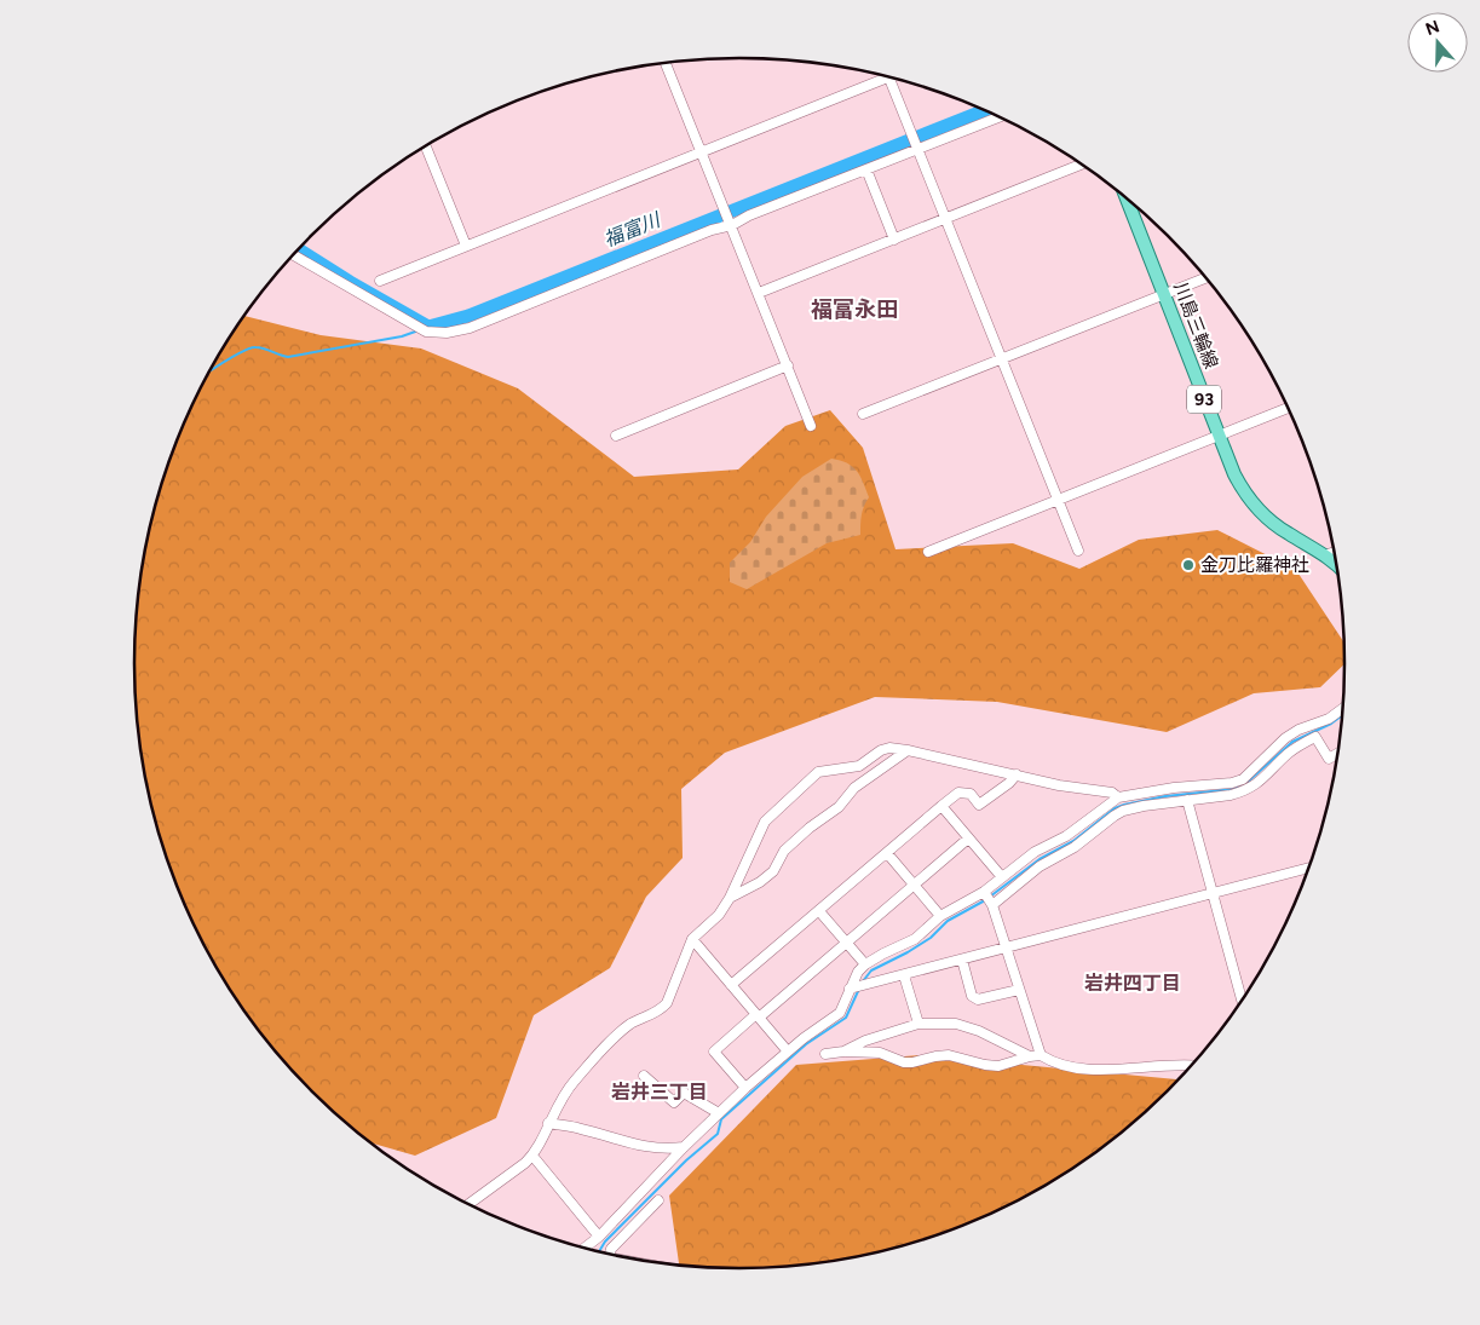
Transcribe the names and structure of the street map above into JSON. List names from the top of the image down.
{
  "streets": {
    "main road": ["川島三輪線", "93"]
  },
  "districts": ["福富永田", "岩井四丁目", "岩井三丁目"],
  "water": ["福富川"],
  "places": ["金刀比羅神社"],
  "north": "top"
}
